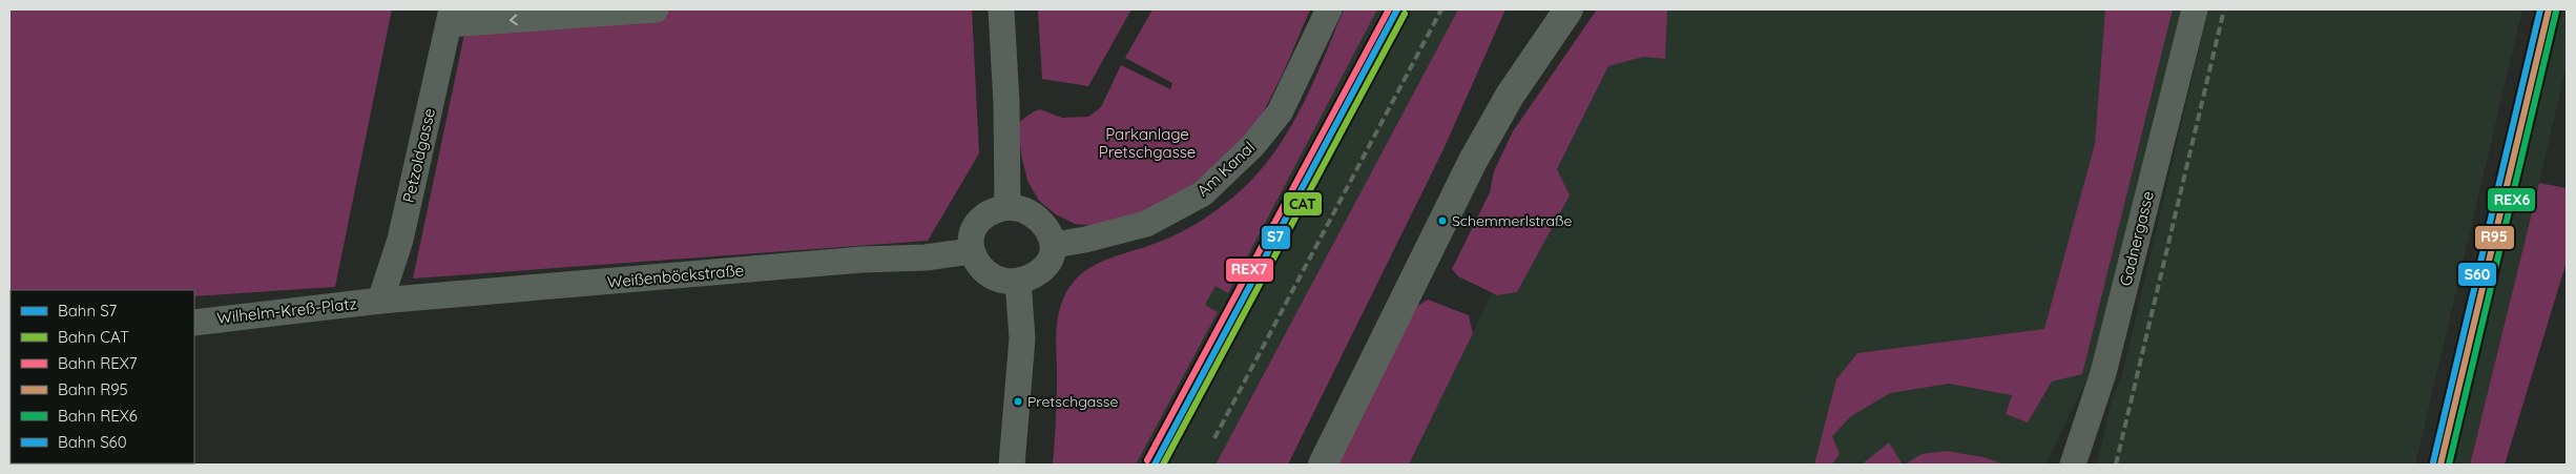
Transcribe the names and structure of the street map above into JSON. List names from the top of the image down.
{
  "streets": {
    "street": [
      "Petzoldgasse",
      "Am Kanal",
      "Gadnergasse",
      "Weißenböckstraße",
      "Wilhelm-Kreß-Platz"
    ]
  },
  "crossings": [
    ["Petzoldgasse", "Weißenböckstraße"],
    ["Petzoldgasse", "Wilhelm-Kreß-Platz"],
    ["Am Kanal", "Weißenböckstraße"],
    ["Weißenböckstraße", "Wilhelm-Kreß-Platz"]
  ],
  "parks": ["Parkanlage Pretschgasse"],
  "places": ["Schemmerlstraße", "Pretschgasse"],
  "lines": [
    "rail line S7",
    "rail line REX7",
    "rail line R95",
    "rail line S60",
    "rail line REX6",
    "rail line CAT"
  ],
  "legend": [
    "Bahn S7",
    "Bahn CAT",
    "Bahn REX7",
    "Bahn R95",
    "Bahn REX6",
    "Bahn S60"
  ]
}
